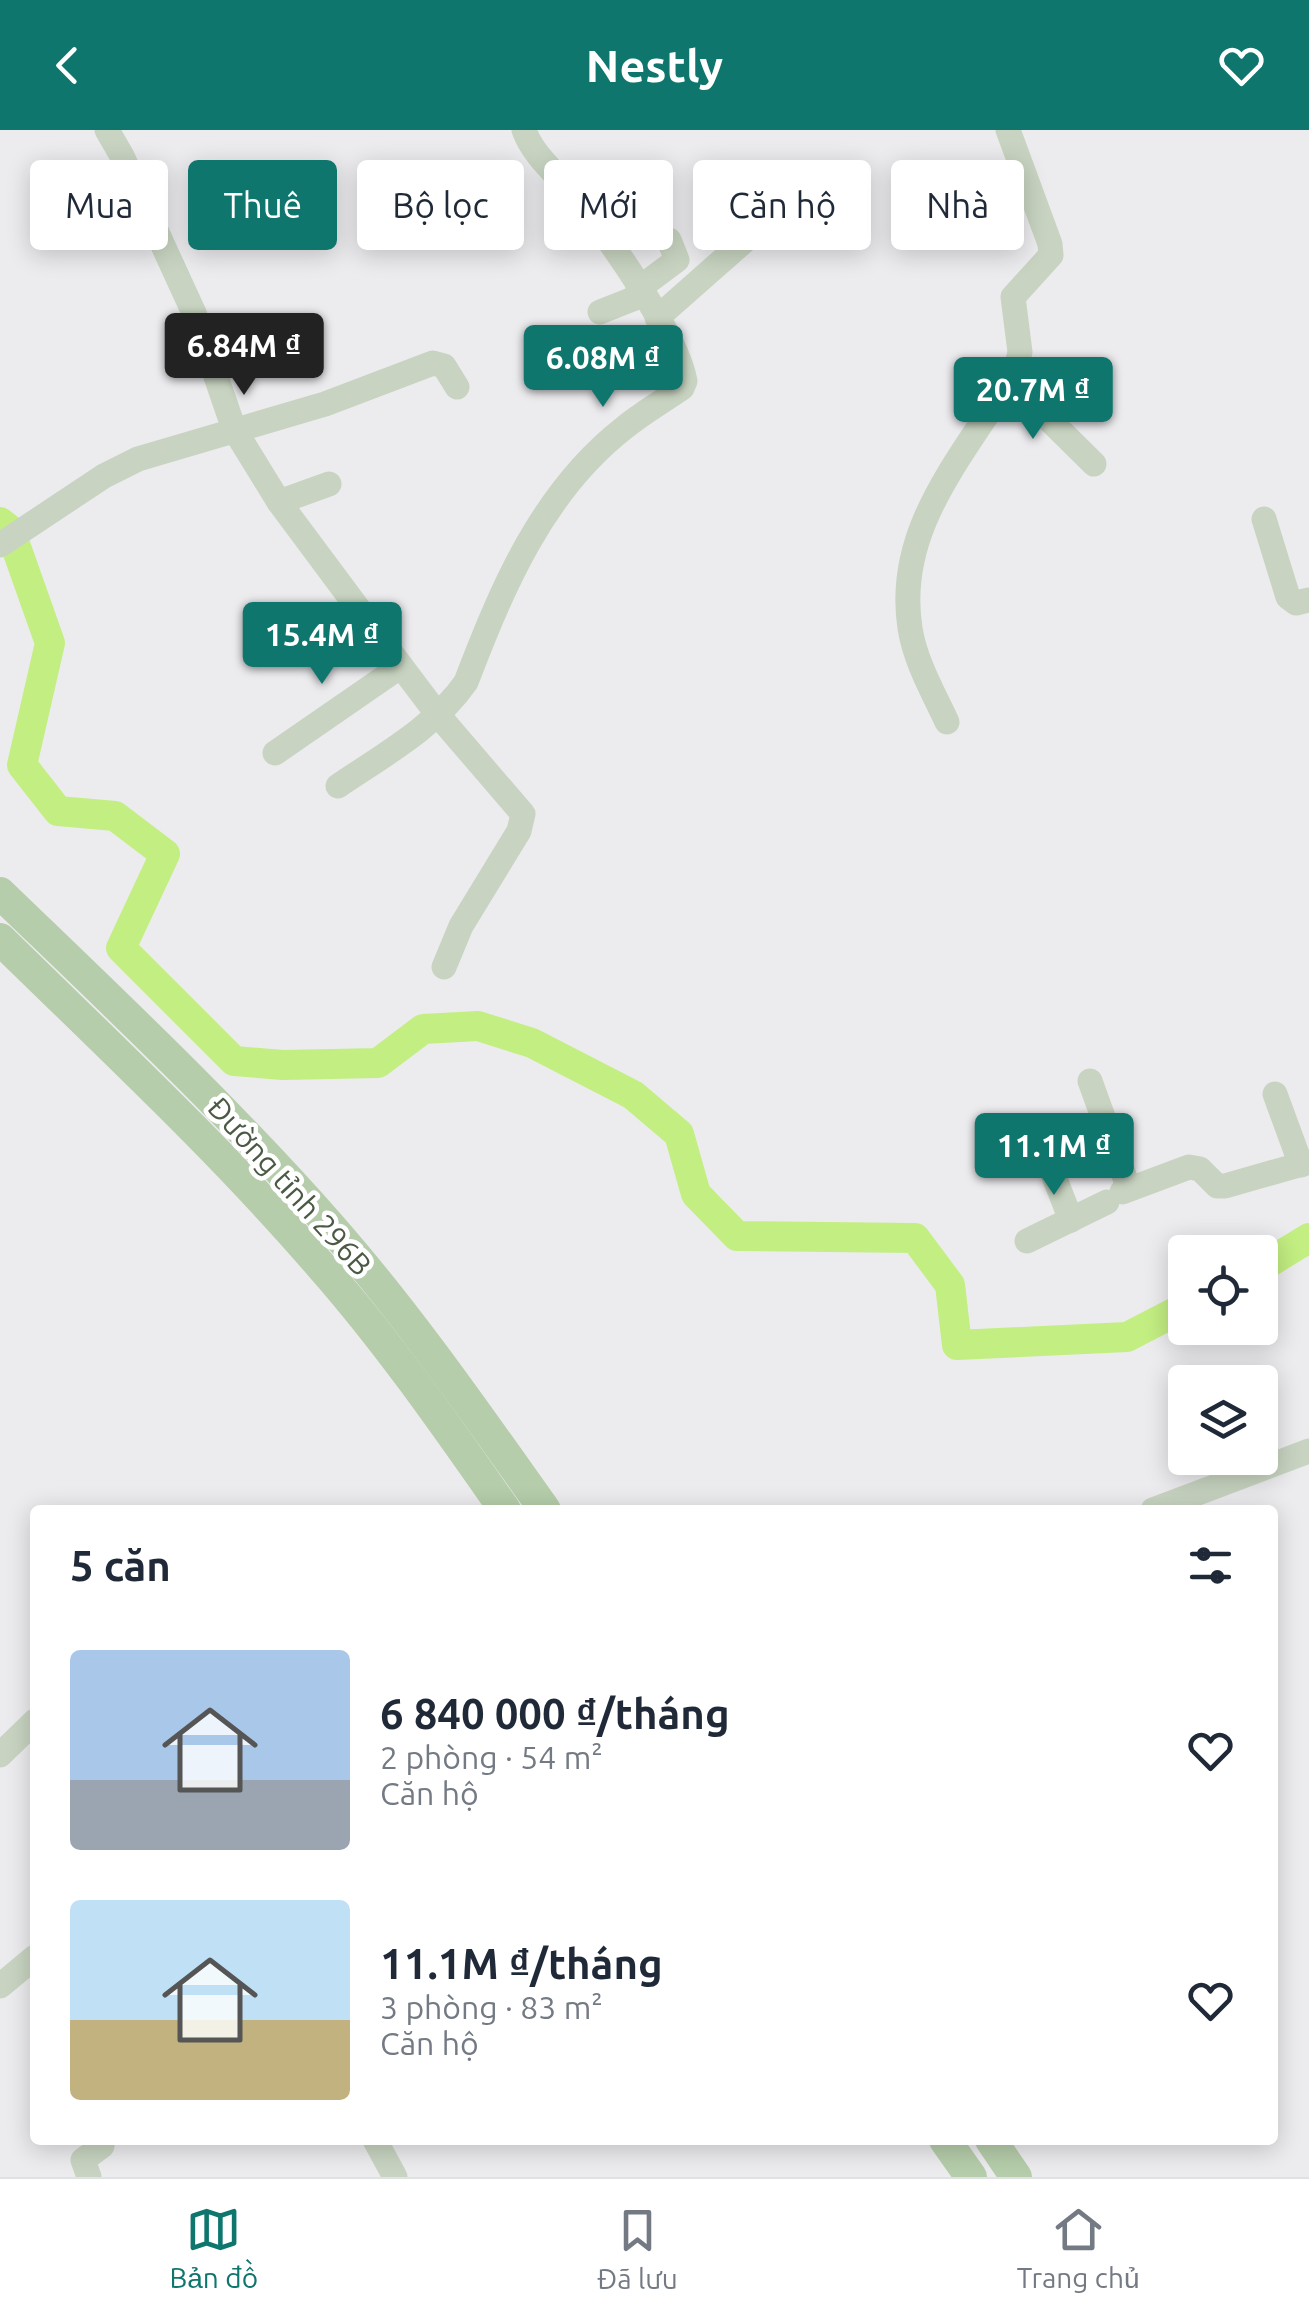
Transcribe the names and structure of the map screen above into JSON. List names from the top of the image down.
{
  "streets": {
    "main road": ["Đường tỉnh 296B"]
  },
  "page": {
    "header": "Nestly",
    "chip": [
      "Mua",
      "Thuê",
      "Bộ lọc",
      "Mới",
      "Căn hộ",
      "Nhà"
    ],
    "price": [
      "6.84M ₫",
      "6.08M ₫",
      "20.7M ₫",
      "15.4M ₫",
      "11.1M ₫"
    ],
    "heading": "5 căn",
    "list": [
      {
        "name": "6 840 000 ₫/tháng",
        "note": "2 phòng · 54 m² · Căn hộ"
      },
      {
        "name": "11.1M ₫/tháng",
        "note": "3 phòng · 83 m² · Căn hộ"
      }
    ],
    "tabs": ["Bản đồ", "Đã lưu", "Trang chủ"]
  }
}
